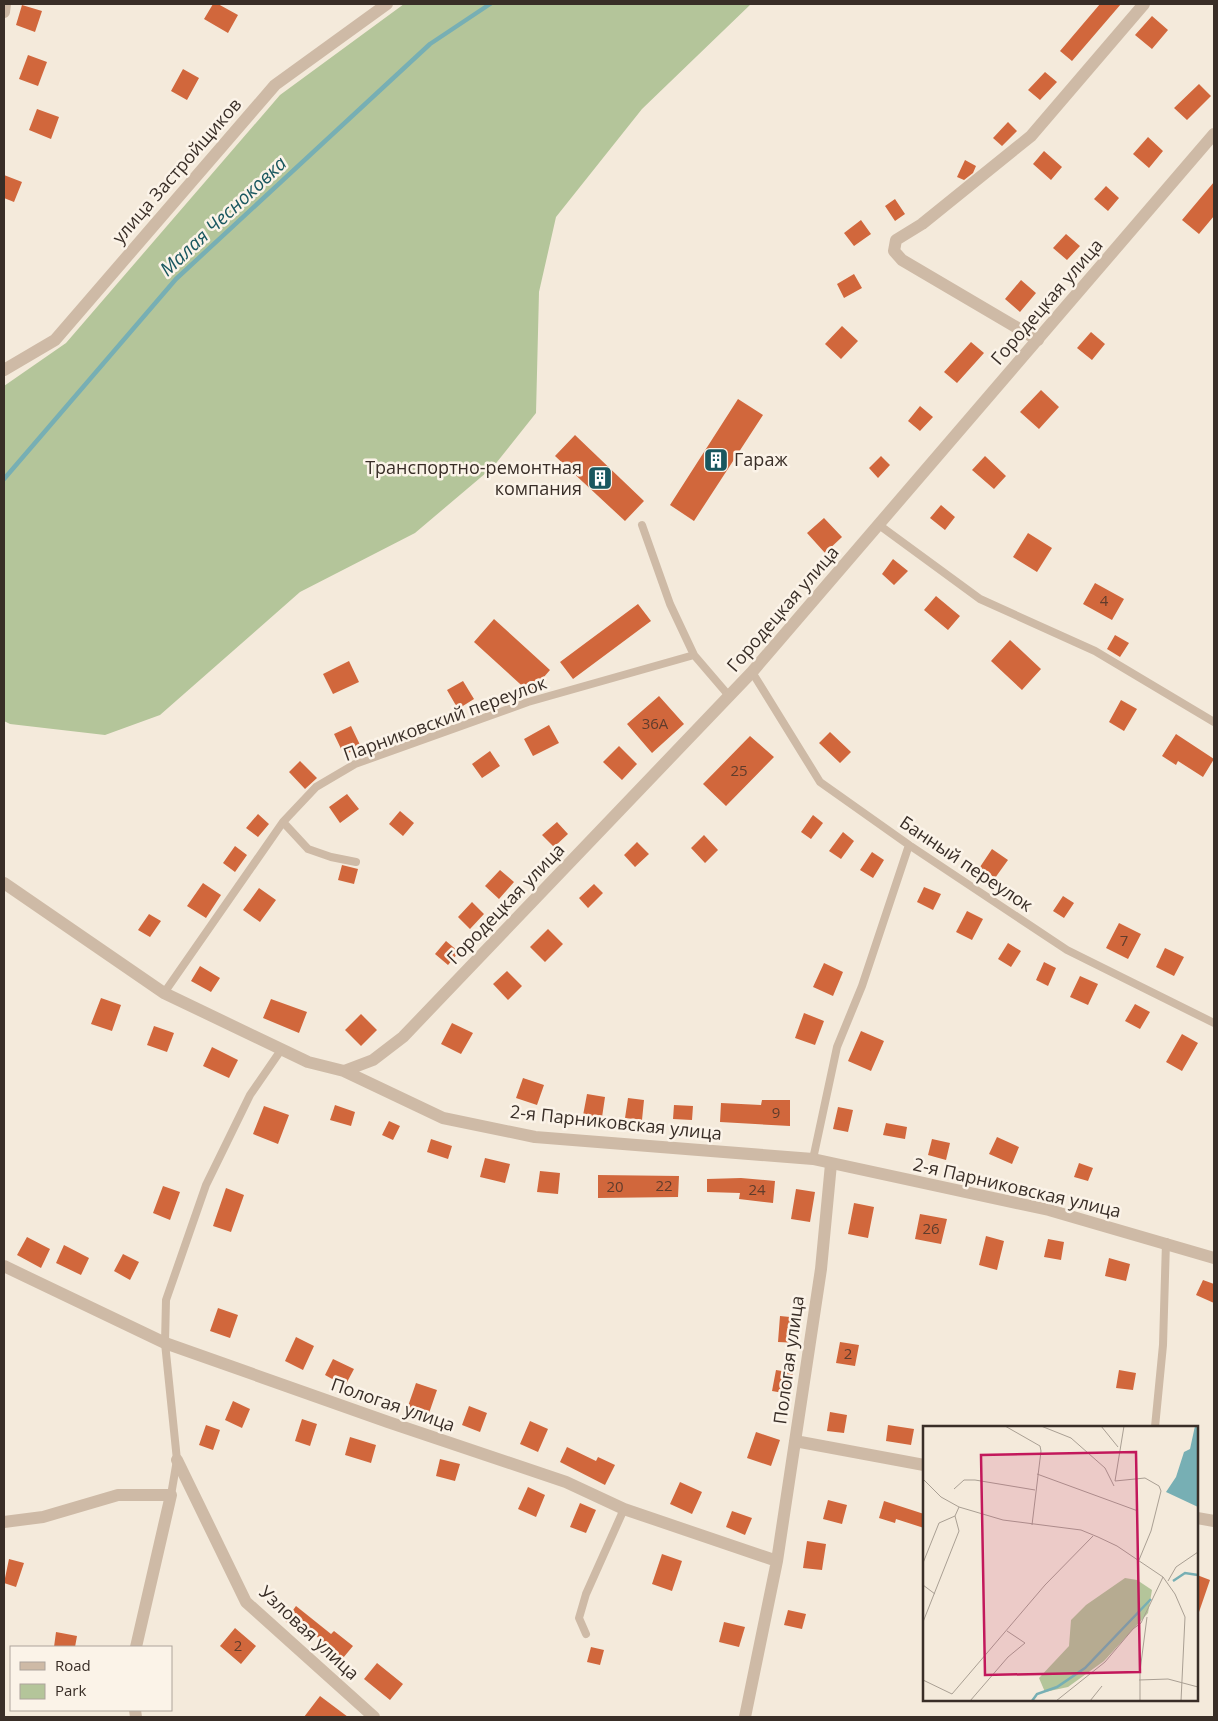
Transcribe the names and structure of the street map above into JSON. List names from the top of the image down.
{
  "streets": {
    "street": [
      "улица Застройщиков",
      "Городецкая улица",
      "2-я Парниковская улица",
      "Пологая улица",
      "Узловая улица"
    ],
    "lane": ["Парниковский переулок", "Банный переулок"]
  },
  "crossings": [
    ["Городецкая улица", "Банный переулок"],
    ["Городецкая улица", "2-я Парниковская улица"],
    ["Парниковский переулок", "2-я Парниковская улица"],
    ["2-я Парниковская улица", "Пологая улица"]
  ],
  "water": ["Малая Чесноковка"],
  "places": {
    "building": ["Гараж", "Транспортно-ремонтная компания"]
  },
  "house_numbers": [
    "4",
    "36А",
    "25",
    "7",
    "9",
    "22",
    "20",
    "24",
    "26",
    "2",
    "2"
  ],
  "legend": ["Road", "Park"]
}
